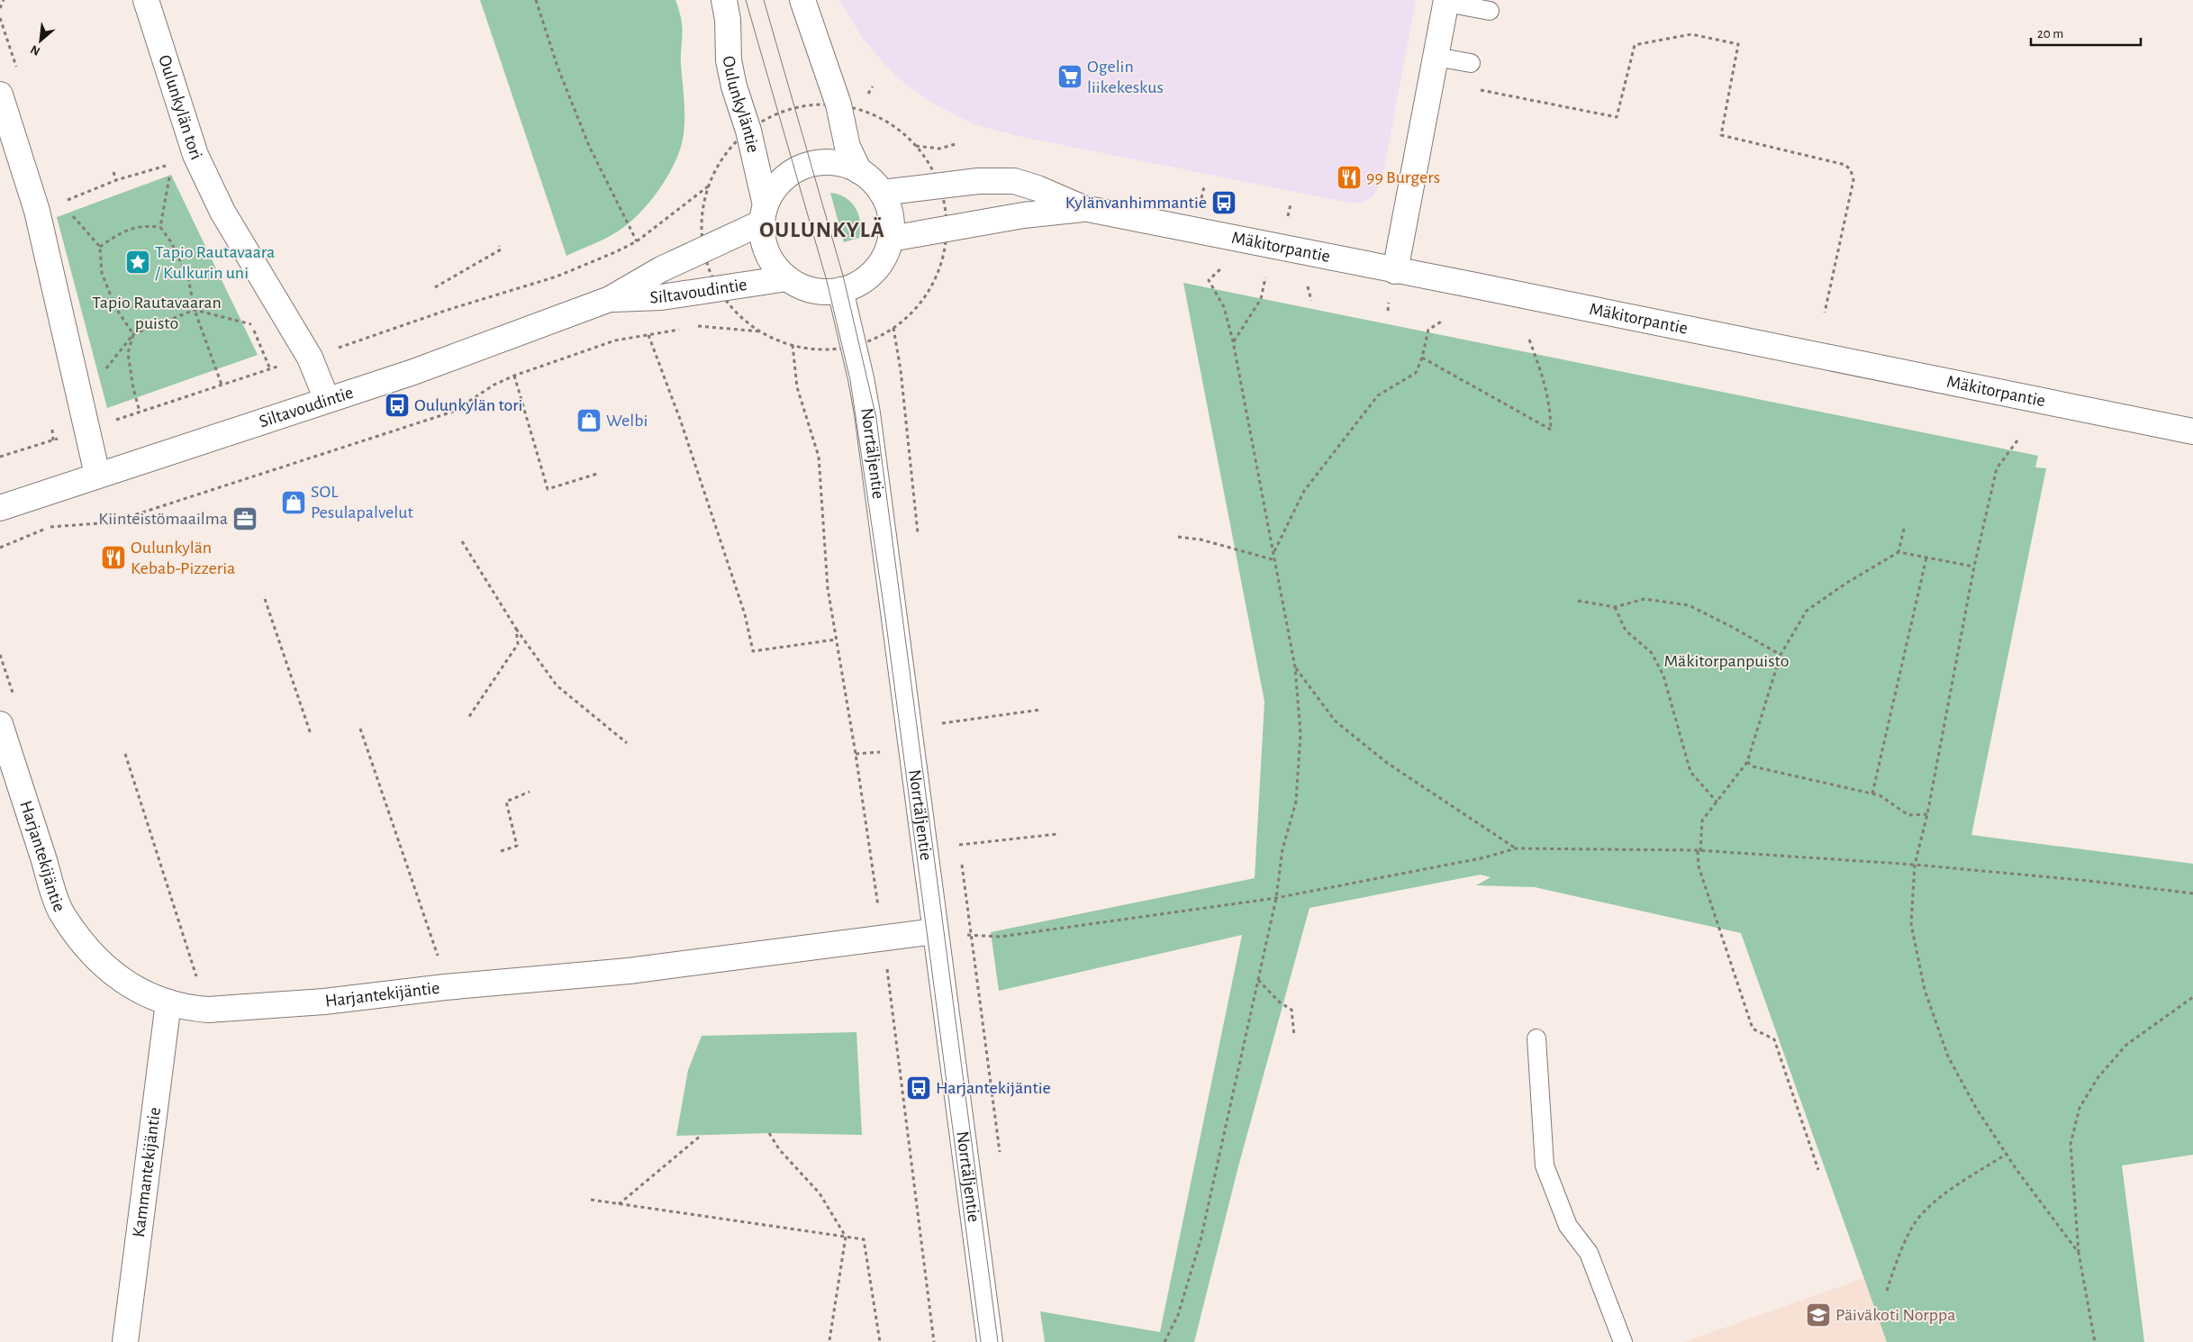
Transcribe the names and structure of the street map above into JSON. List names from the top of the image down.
{
  "streets": {
    "street": [
      "Oulunkyläntie",
      "Oulunkylän tori",
      "Mäkitorpantie",
      "Siltavoudintie",
      "Norrtäljentie",
      "Harjantekijäntie",
      "Kammantekijäntie"
    ]
  },
  "crossings": [
    ["Oulunkyläntie", "Mäkitorpantie"],
    ["Oulunkyläntie", "Siltavoudintie"],
    ["Oulunkyläntie", "Norrtäljentie"],
    ["Oulunkylän tori", "Siltavoudintie"],
    ["Mäkitorpantie", "Siltavoudintie"],
    ["Mäkitorpantie", "Norrtäljentie"],
    ["Siltavoudintie", "Norrtäljentie"],
    ["Norrtäljentie", "Harjantekijäntie"],
    ["Harjantekijäntie", "Kammantekijäntie"]
  ],
  "districts": ["OULUNKYLÄ"],
  "parks": ["Tapio Rautavaaran puisto", "Mäkitorpanpuisto"],
  "places": {
    "supermarket": ["Ogelin liikekeskus"],
    "restaurant": ["99 Burgers", "Oulunkylän Kebab-Pizzeria"],
    "bus stop": ["Kylänvanhimmantie", "Oulunkylän tori", "Harjantekijäntie"],
    "place": ["Tapio Rautavaara / Kulkurin uni"],
    "shop": ["Welbi", "SOL Pesulapalvelut"],
    "office": ["Kiinteistömaailma"],
    "school or university": ["Päiväkoti Norppa"]
  },
  "scale_bar": "20 m",
  "north": "bottom left"
}
